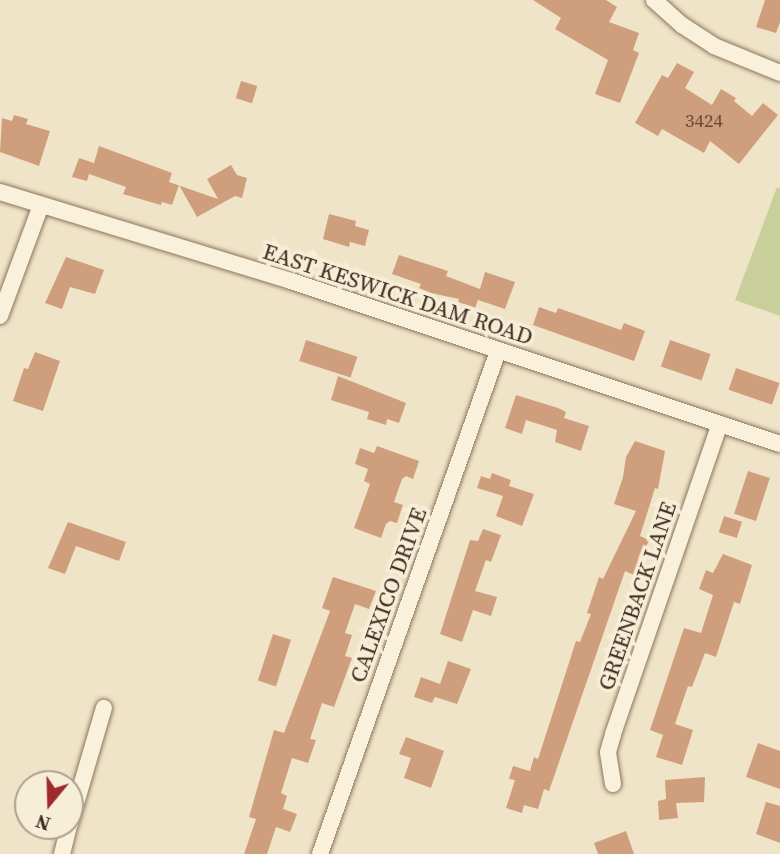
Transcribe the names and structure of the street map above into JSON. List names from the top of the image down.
{
  "streets": {
    "street": ["EAST KESWICK DAM ROAD", "CALEXICO DRIVE", "GREENBACK LANE"]
  },
  "crossings": [
    ["EAST KESWICK DAM ROAD", "CALEXICO DRIVE"],
    ["EAST KESWICK DAM ROAD", "GREENBACK LANE"]
  ],
  "house_numbers": ["3424"],
  "north": "bottom"
}
